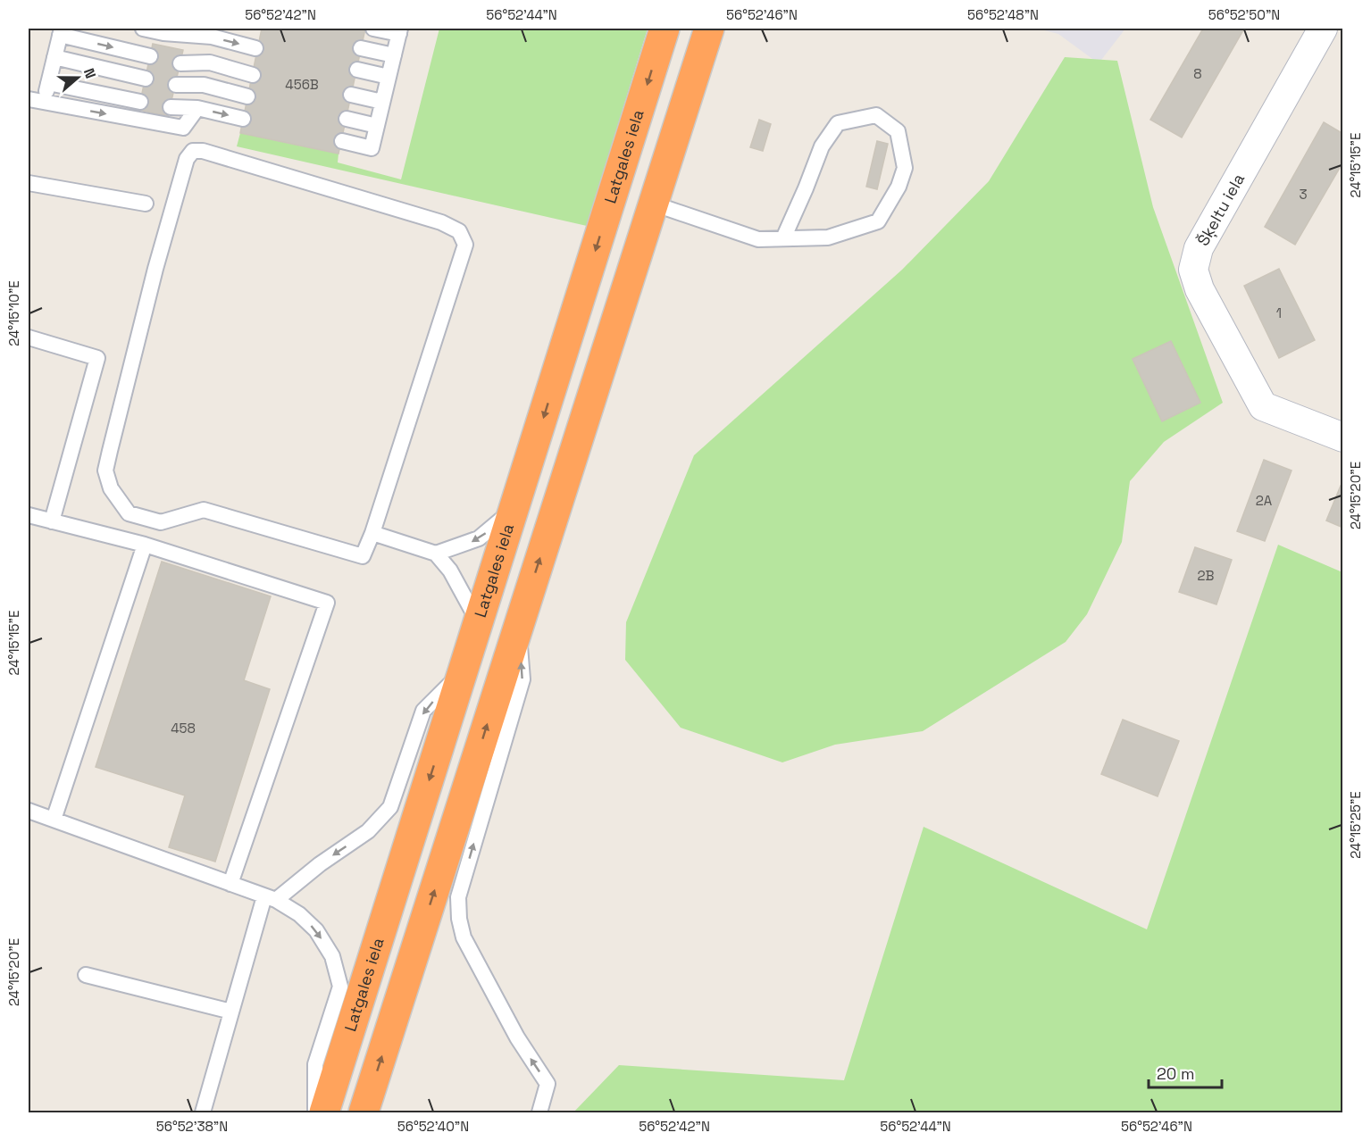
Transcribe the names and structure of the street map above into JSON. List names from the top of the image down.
{
  "streets": {
    "highway": ["Latgales iela"],
    "street": ["Šķeltu iela"]
  },
  "house_numbers": [
    "8",
    "456B",
    "3",
    "1",
    "2A",
    "2B",
    "458"
  ],
  "scale_bar": "20 m",
  "north": "right",
  "coordinates": [
    "56°52'42\"N",
    "56°52'44\"N",
    "56°52'46\"N",
    "56°52'48\"N",
    "56°52'50\"N",
    "24°15'15\"E",
    "24°15'10\"E",
    "24°15'20\"E",
    "24°15'25\"E",
    "56°52'38\"N",
    "56°52'40\"N"
  ]
}
